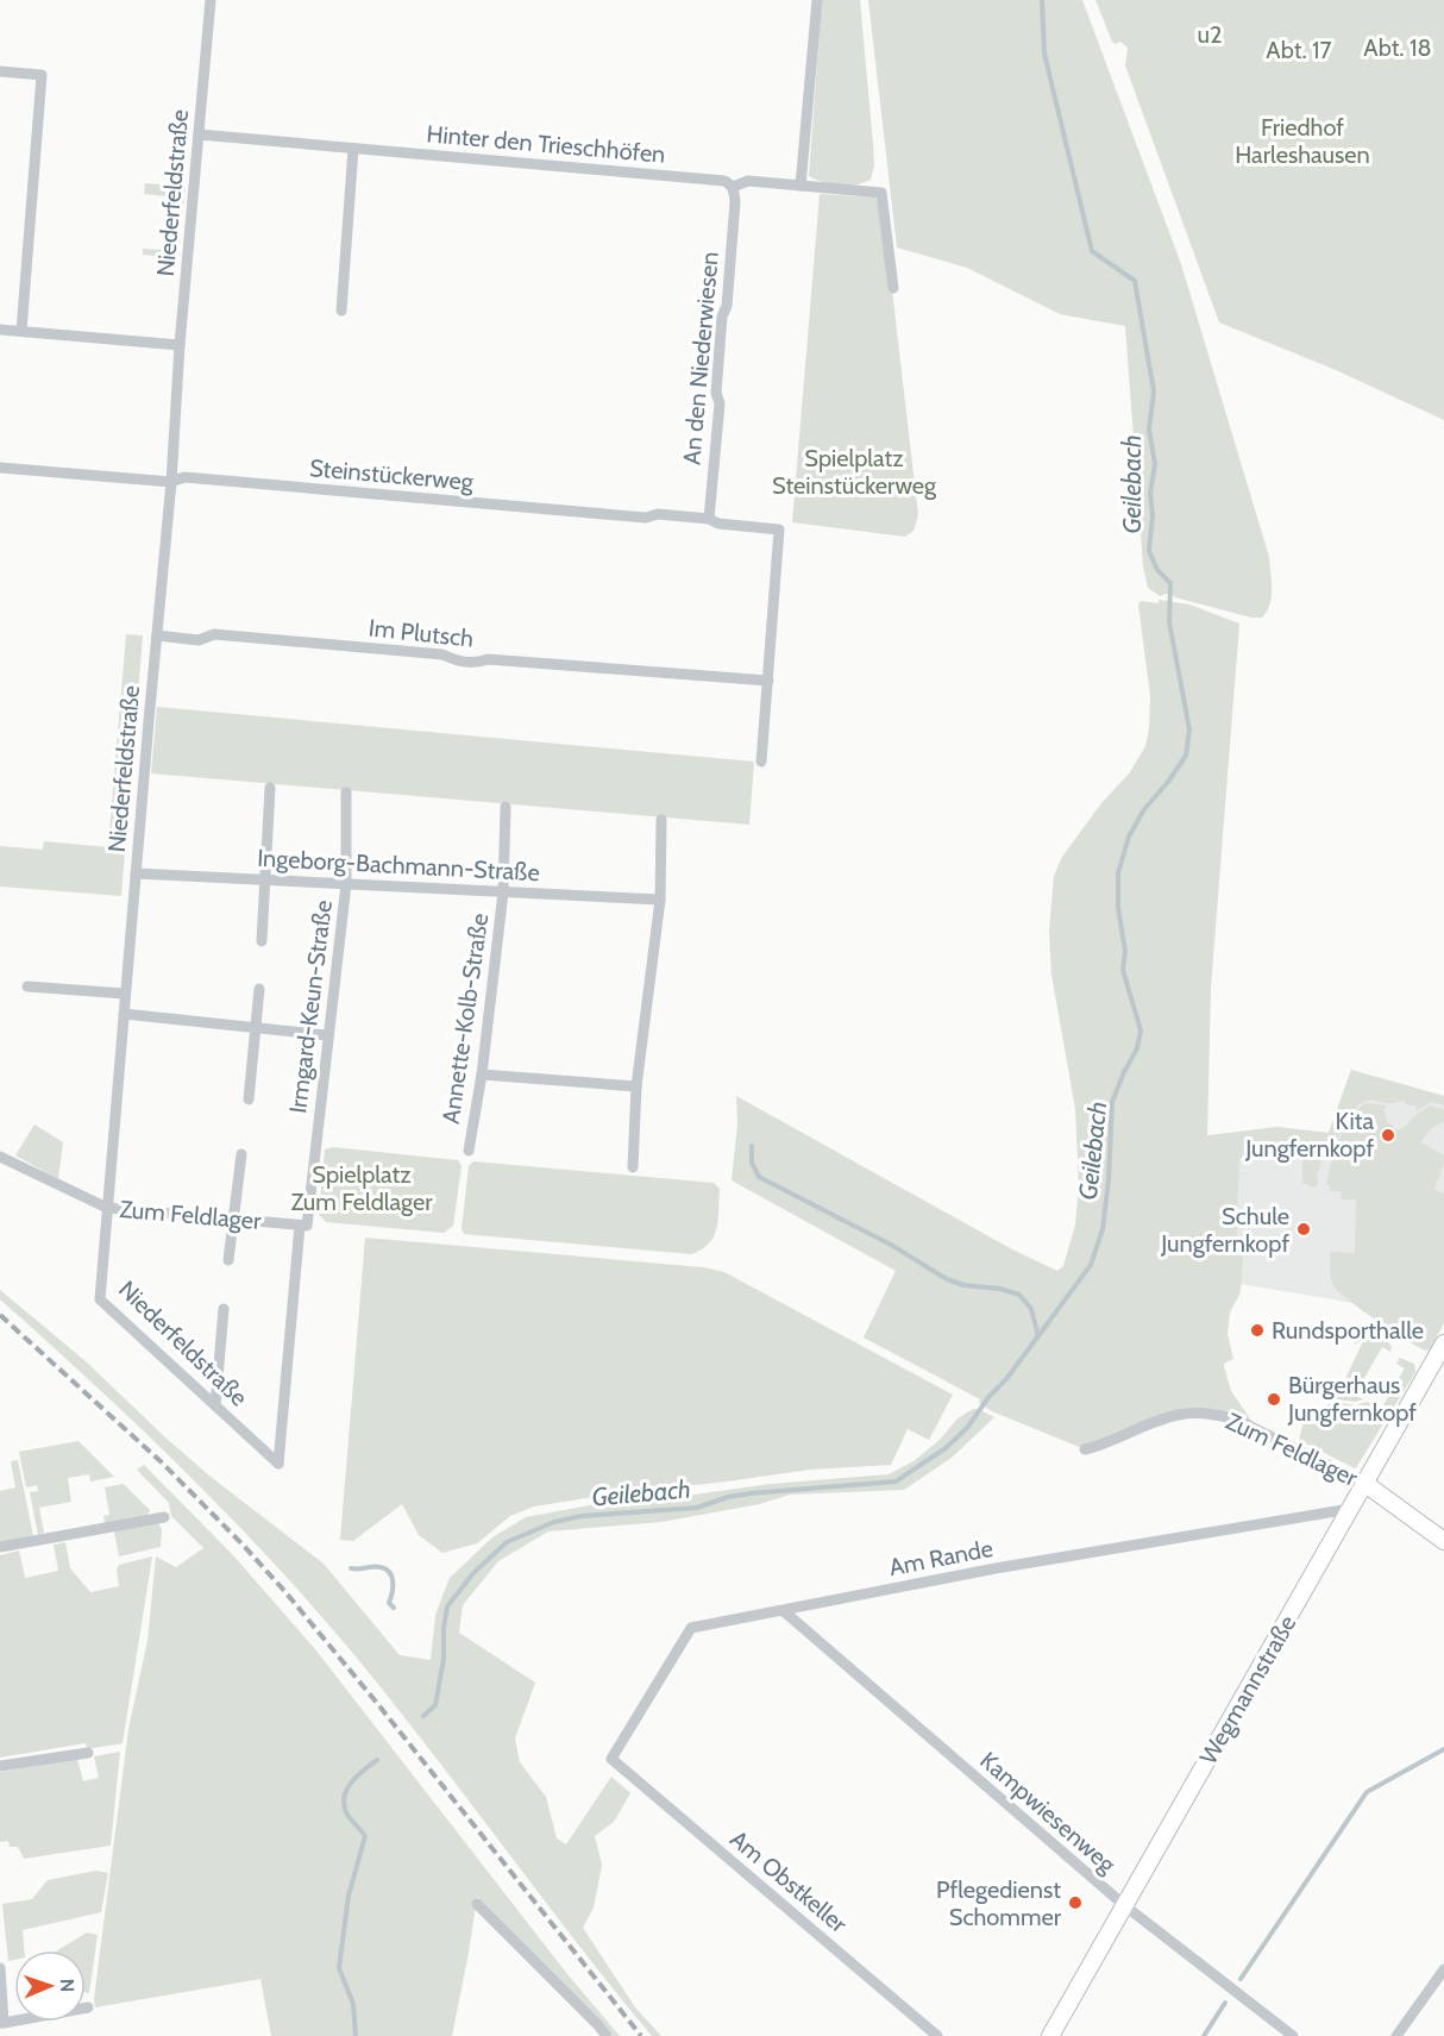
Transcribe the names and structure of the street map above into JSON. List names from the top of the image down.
{
  "streets": {
    "street": [
      "Hinter den Trieschhöfen",
      "Niederfeldstraße",
      "An den Niederwiesen",
      "Steinstückerweg",
      "Im Plutsch",
      "Ingeborg-Bachmann-Straße",
      "Irmgard-Keun-Straße",
      "Annette-Kolb-Straße",
      "Zum Feldlager",
      "Am Rande",
      "Wegmannstraße",
      "Kampwiesenweg",
      "Am Obstkeller"
    ]
  },
  "crossings": [
    ["Hinter den Trieschhöfen", "Niederfeldstraße"],
    ["Hinter den Trieschhöfen", "An den Niederwiesen"],
    ["Niederfeldstraße", "Steinstückerweg"],
    ["Niederfeldstraße", "Im Plutsch"],
    ["Niederfeldstraße", "Ingeborg-Bachmann-Straße"],
    ["Niederfeldstraße", "Irmgard-Keun-Straße"],
    ["Niederfeldstraße", "Zum Feldlager"],
    ["An den Niederwiesen", "Steinstückerweg"],
    ["Steinstückerweg", "Im Plutsch"],
    ["Ingeborg-Bachmann-Straße", "Irmgard-Keun-Straße"],
    ["Ingeborg-Bachmann-Straße", "Annette-Kolb-Straße"],
    ["Irmgard-Keun-Straße", "Zum Feldlager"],
    ["Zum Feldlager", "Wegmannstraße"],
    ["Am Rande", "Wegmannstraße"],
    ["Am Rande", "Kampwiesenweg"],
    ["Am Rande", "Am Obstkeller"],
    ["Wegmannstraße", "Kampwiesenweg"]
  ],
  "water": ["Geilebach"],
  "parks": [
    "u2",
    "Abt. 18",
    "Abt. 17",
    "Friedhof Harleshausen",
    "Spielplatz Steinstückerweg",
    "Spielplatz Zum Feldlager"
  ],
  "places": [
    "Kita Jungfernkopf",
    "Schule Jungfernkopf",
    "Rundsporthalle",
    "Bürgerhaus Jungfernkopf",
    "Pflegedienst Schommer"
  ],
  "north": "right"
}
